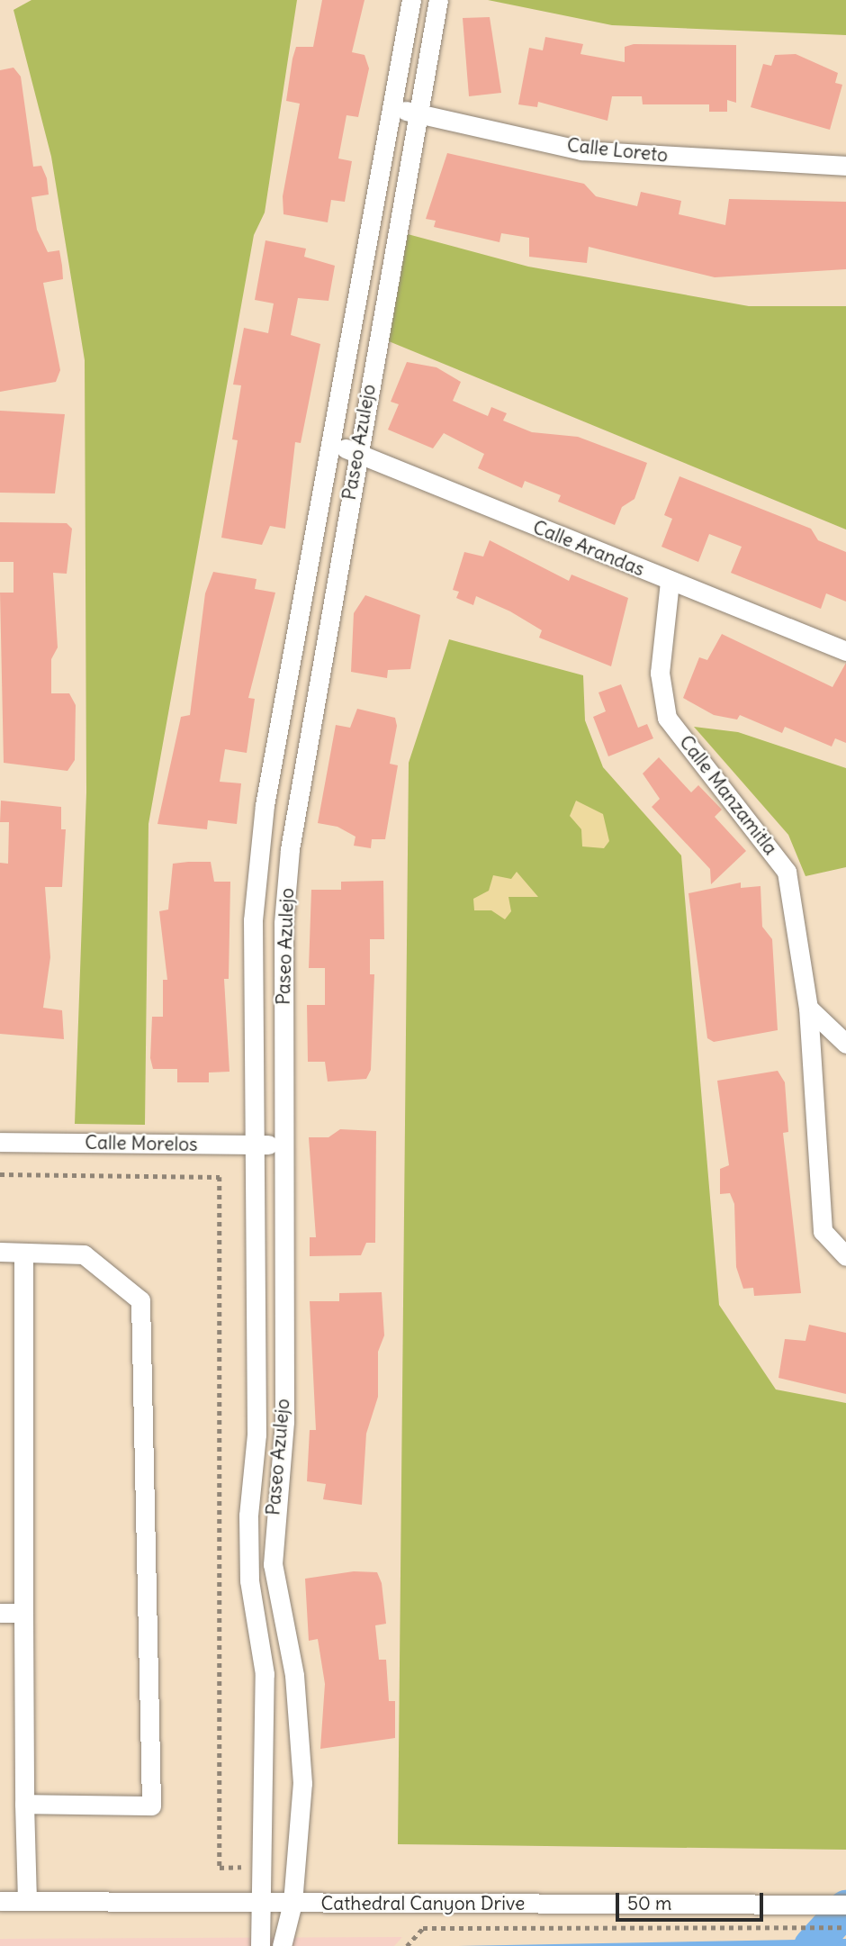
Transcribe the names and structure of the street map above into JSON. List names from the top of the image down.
{
  "streets": {
    "street": [
      "Calle Loreto",
      "Paseo Azulejo",
      "Calle Arandas",
      "Calle Manzamitla",
      "Calle Morelos",
      "Cathedral Canyon Drive"
    ]
  },
  "crossings": [
    ["Calle Loreto", "Paseo Azulejo"],
    ["Paseo Azulejo", "Calle Arandas"],
    ["Paseo Azulejo", "Calle Morelos"],
    ["Paseo Azulejo", "Cathedral Canyon Drive"],
    ["Calle Arandas", "Calle Manzamitla"]
  ],
  "scale_bar": "50 m"
}
